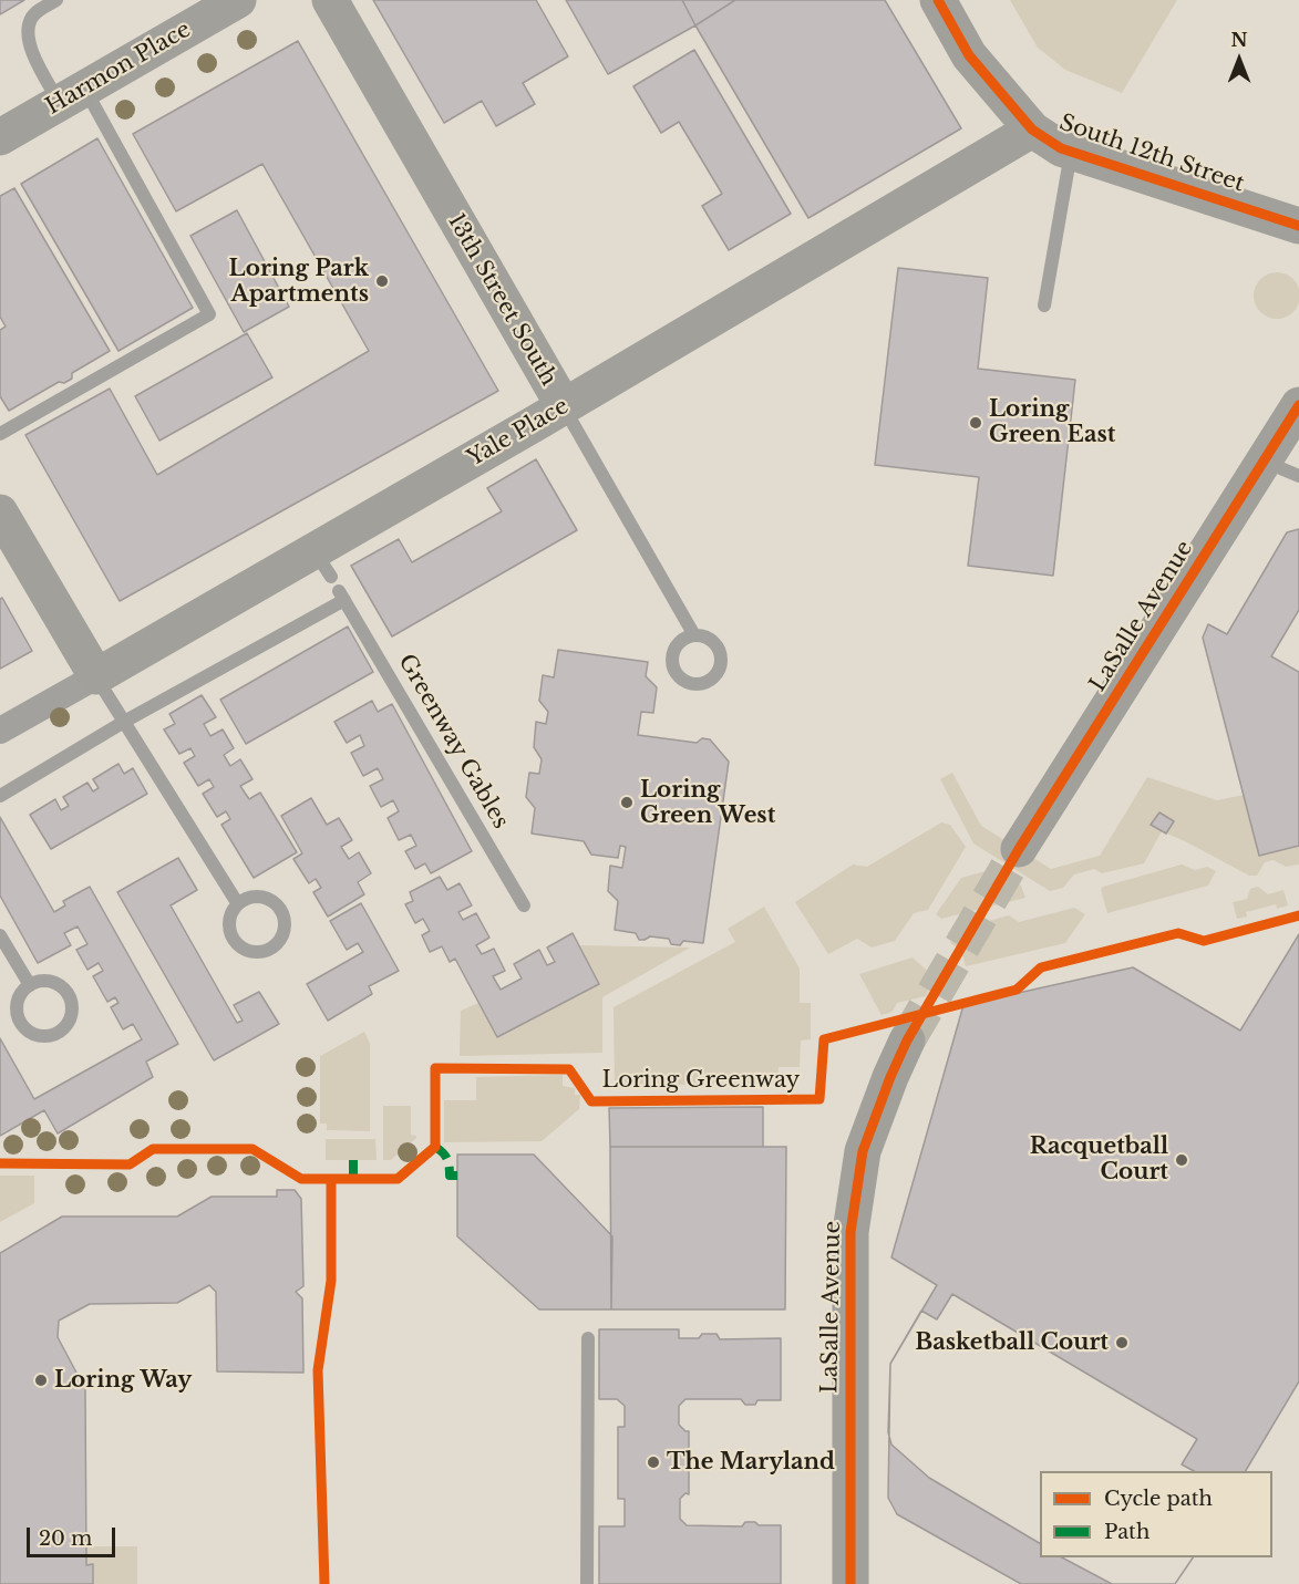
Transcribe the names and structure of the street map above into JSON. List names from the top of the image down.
{
  "streets": {
    "street": [
      "Harmon Place",
      "South 12th Street",
      "13th Street South",
      "Yale Place",
      "LaSalle Avenue"
    ],
    "lane": ["Greenway Gables"],
    "cycle path": ["Loring Greenway"]
  },
  "crossings": [
    ["South 12th Street", "Yale Place"],
    ["13th Street South", "Yale Place"]
  ],
  "places": [
    "Loring Park Apartments",
    "Loring Green East",
    "Loring Green West",
    "Racquetball Court",
    "Basketball Court",
    "Loring Way",
    "The Maryland"
  ],
  "legend": ["Cycle path", "Path"],
  "scale_bar": "20 m",
  "north": "top"
}
